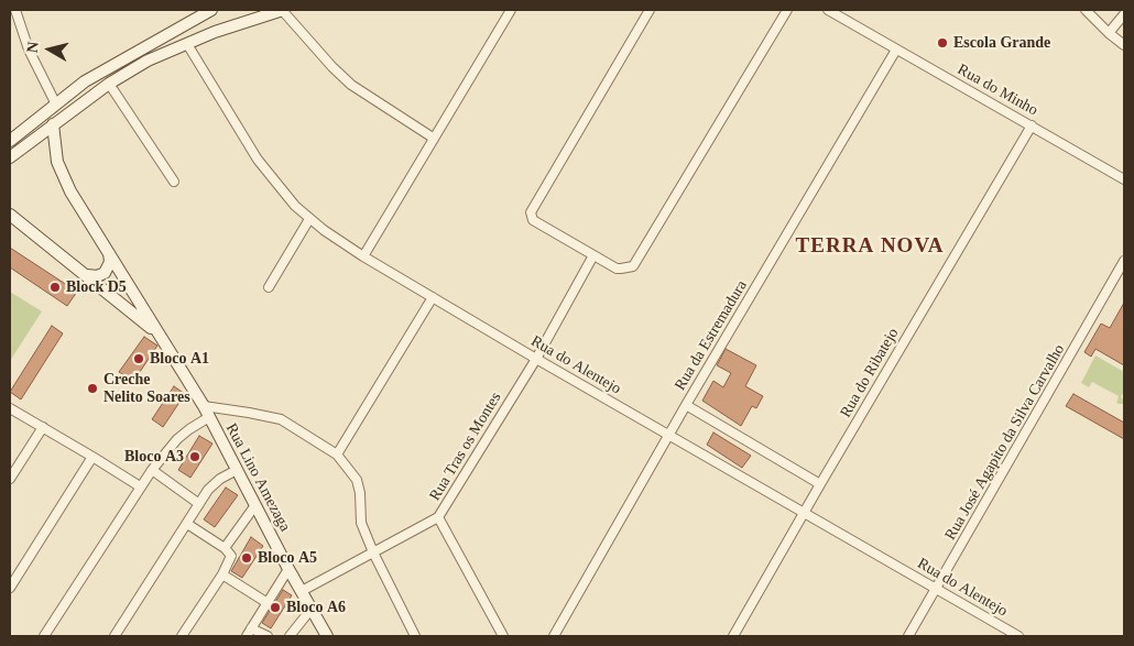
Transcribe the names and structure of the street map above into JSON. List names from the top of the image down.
{
  "streets": {
    "street": [
      "Rua do Minho",
      "Rua da Estremadura",
      "Rua do Alentejo",
      "Rua do Ribatejo",
      "Rua José Agapito da Silva Carvalho",
      "Rua Tras os Montes",
      "Rua Lino Amezaga"
    ]
  },
  "crossings": [
    ["Rua do Minho", "Rua da Estremadura"],
    ["Rua do Minho", "Rua do Ribatejo"],
    ["Rua da Estremadura", "Rua do Alentejo"],
    ["Rua do Alentejo", "Rua do Ribatejo"],
    ["Rua do Alentejo", "Rua José Agapito da Silva Carvalho"],
    ["Rua do Alentejo", "Rua Tras os Montes"],
    ["Rua Tras os Montes", "Rua Lino Amezaga"]
  ],
  "districts": ["TERRA NOVA"],
  "places": [
    "Escola Grande",
    "Block D5",
    "Bloco A1",
    "Creche Nelito Soares",
    "Bloco A3",
    "Bloco A5",
    "Bloco A6"
  ],
  "north": "left"
}
